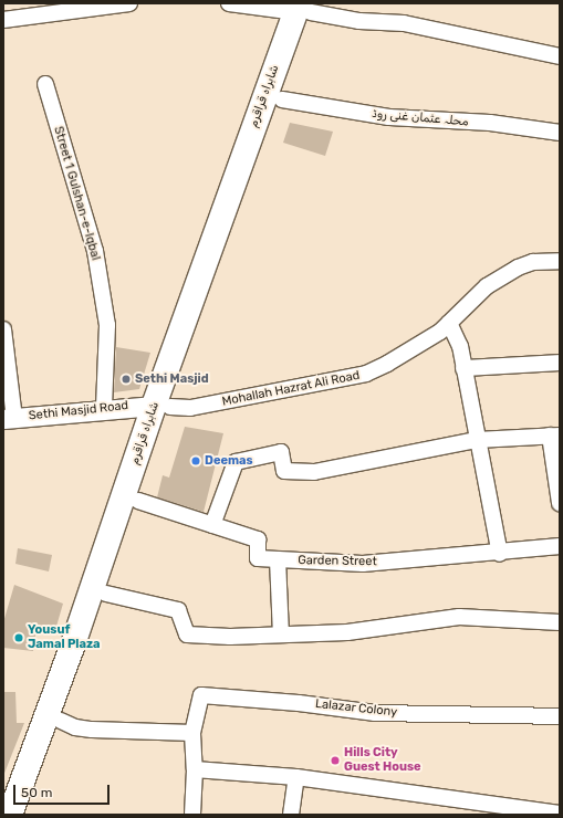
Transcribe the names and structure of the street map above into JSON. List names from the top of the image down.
{
  "streets": {
    "highway": ["شاہراہ قراقرم"],
    "street": [
      "محلہ عثمان غنی روڈ",
      "Street 1 Gulshan-e-Iqbal",
      "Mohallah Hazrat Ali Road",
      "Sethi Masjid Road",
      "Garden Street",
      "Lalazar Colony"
    ]
  },
  "crossings": [
    ["شاہراہ قراقرم", "محلہ عثمان غنی روڈ"],
    ["شاہراہ قراقرم", "Mohallah Hazrat Ali Road"],
    ["شاہراہ قراقرم", "Sethi Masjid Road"],
    ["شاہراہ قراقرم", "Garden Street"],
    ["Street 1 Gulshan-e-Iqbal", "Sethi Masjid Road"],
    ["Mohallah Hazrat Ali Road", "Sethi Masjid Road"]
  ],
  "places": [
    "Sethi Masjid",
    "Deemas",
    "Yousuf Jamal Plaza",
    "Hills City Guest House"
  ],
  "scale_bar": "50 m"
}
